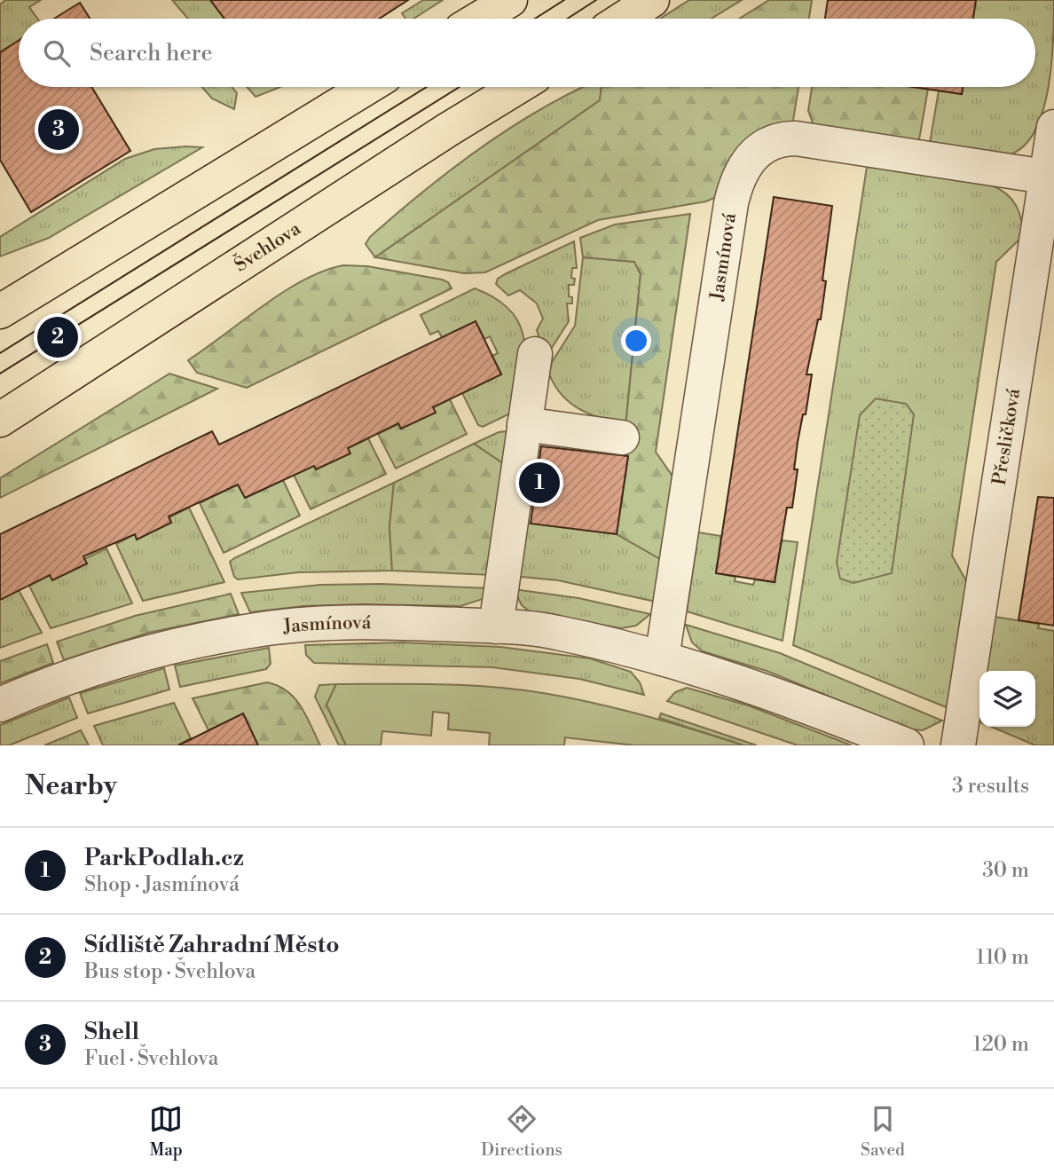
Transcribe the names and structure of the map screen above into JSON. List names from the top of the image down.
{
  "streets": {
    "main road": ["Švehlova"],
    "street": ["Jasmínová", "Přesličková"]
  },
  "crossings": [
    ["Jasmínová", "Přesličková"]
  ],
  "page": {
    "search": "Search here",
    "pins": ["3", "2", "1"],
    "heading": ["Nearby", "3 results"],
    "list": [
      {
        "mark": "1",
        "name": "ParkPodlah.cz",
        "note": "Shop · Jasmínová",
        "value": "30 m"
      },
      {
        "mark": "2",
        "name": "Sídliště Zahradní Město",
        "note": "Bus stop · Švehlova",
        "value": "110 m"
      },
      {
        "mark": "3",
        "name": "Shell",
        "note": "Fuel · Švehlova",
        "value": "120 m"
      }
    ],
    "nav": ["Map", "Directions", "Saved"]
  }
}
